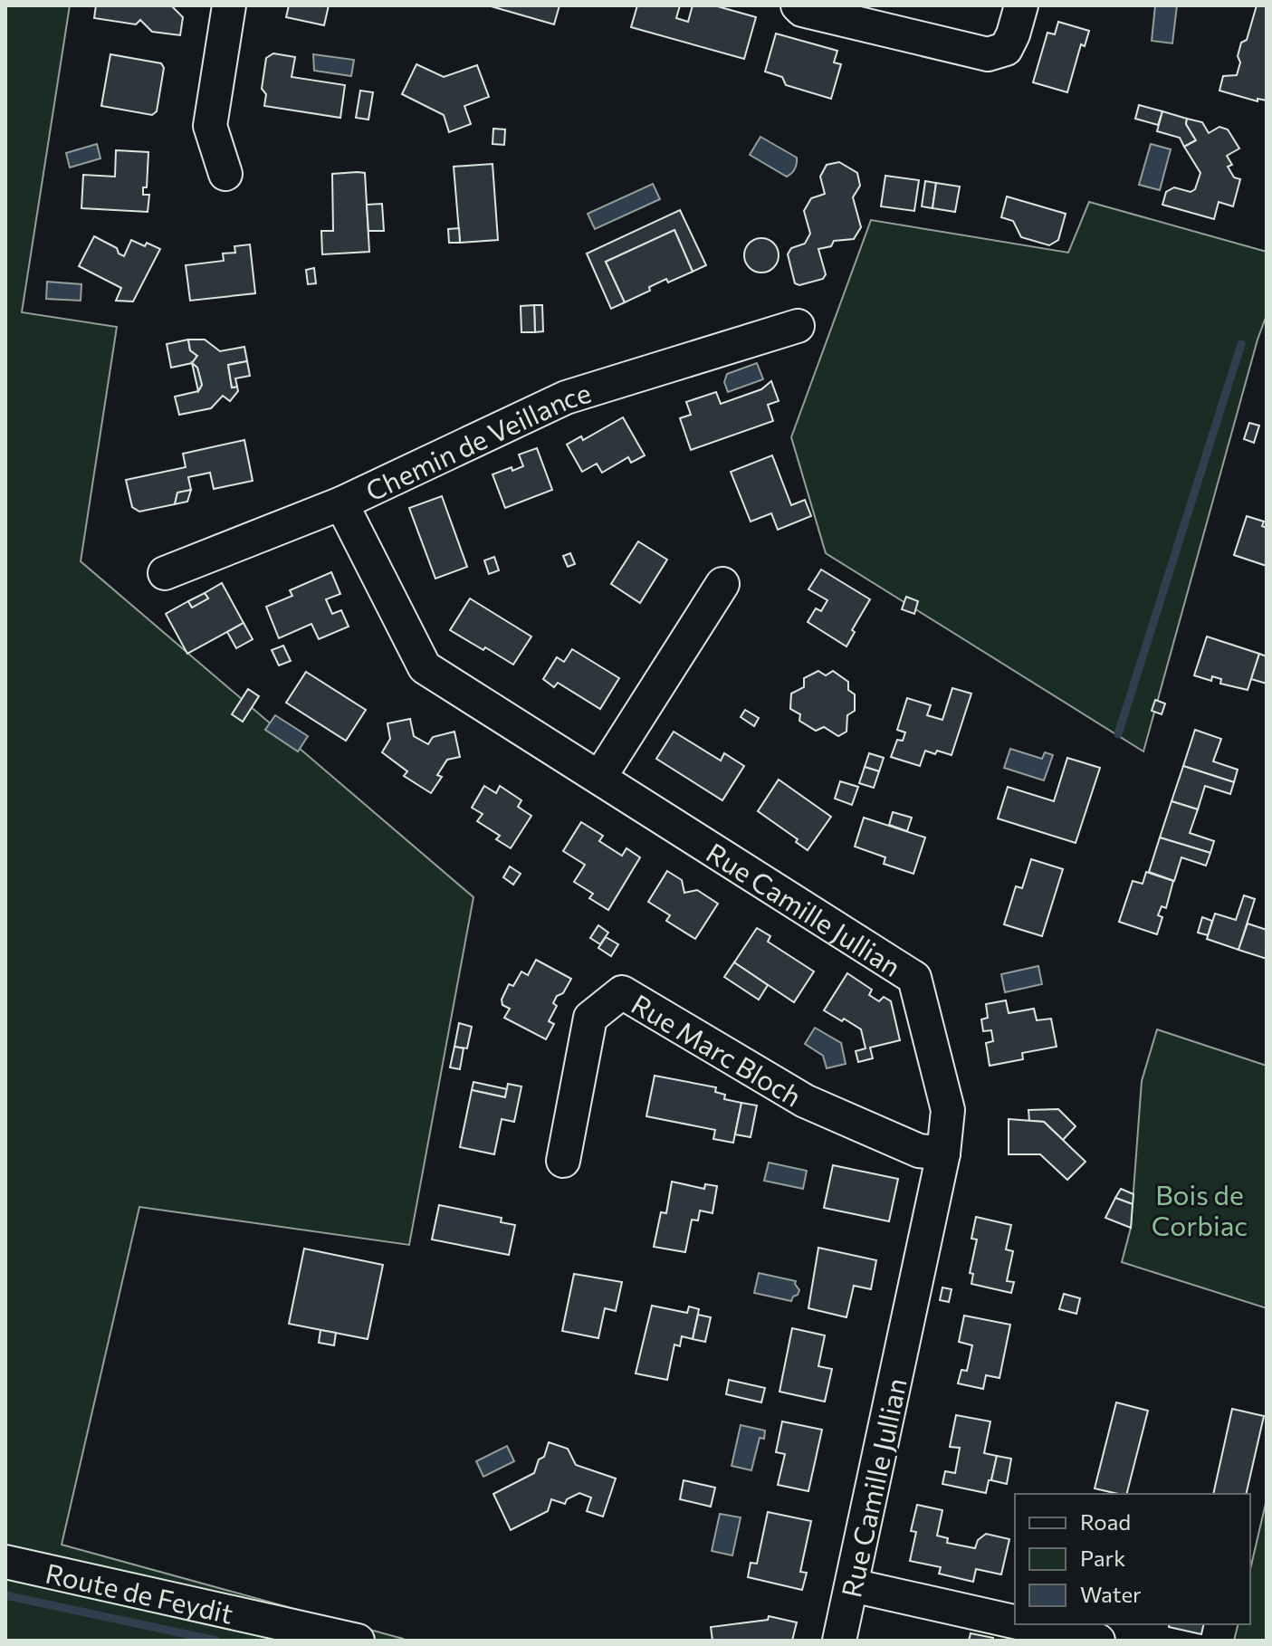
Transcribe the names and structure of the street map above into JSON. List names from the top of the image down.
{
  "streets": {
    "street": [
      "Chemin de Veillance",
      "Rue Camille Jullian",
      "Rue Marc Bloch",
      "Route de Feydit"
    ]
  },
  "crossings": [
    ["Chemin de Veillance", "Rue Camille Jullian"],
    ["Rue Camille Jullian", "Rue Marc Bloch"]
  ],
  "parks": ["Bois de Corbiac"],
  "legend": ["Road", "Park", "Water"]
}
